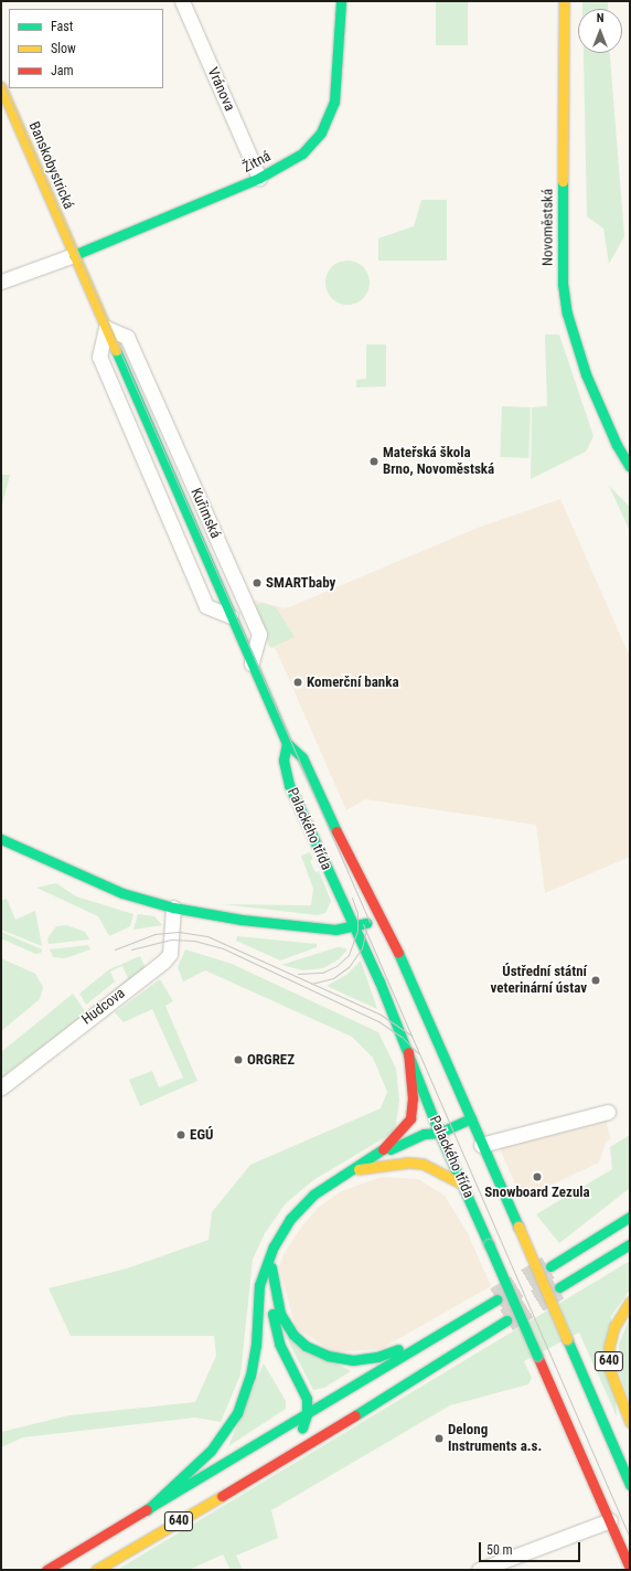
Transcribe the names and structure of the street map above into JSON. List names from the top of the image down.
{
  "streets": {
    "main road": [
      "Žitná",
      "Banskobystrická",
      "Novoměstská",
      "Palackého třída",
      "640"
    ],
    "street": ["Vránova", "Kuřimská", "Hudcova"]
  },
  "crossings": [
    ["Vránova", "Žitná"],
    ["Žitná", "Banskobystrická"],
    ["Kuřimská", "Palackého třída"]
  ],
  "places": [
    "Mateřská škola Brno, Novoměstská",
    "SMARTbaby",
    "Komerční banka",
    "Ústřední státní veterinární ústav",
    "ORGREZ",
    "EGÚ",
    "Snowboard Zezula",
    "Delong Instruments a.s."
  ],
  "legend": ["Fast", "Slow", "Jam"],
  "scale_bar": "50 m",
  "north": "top"
}
